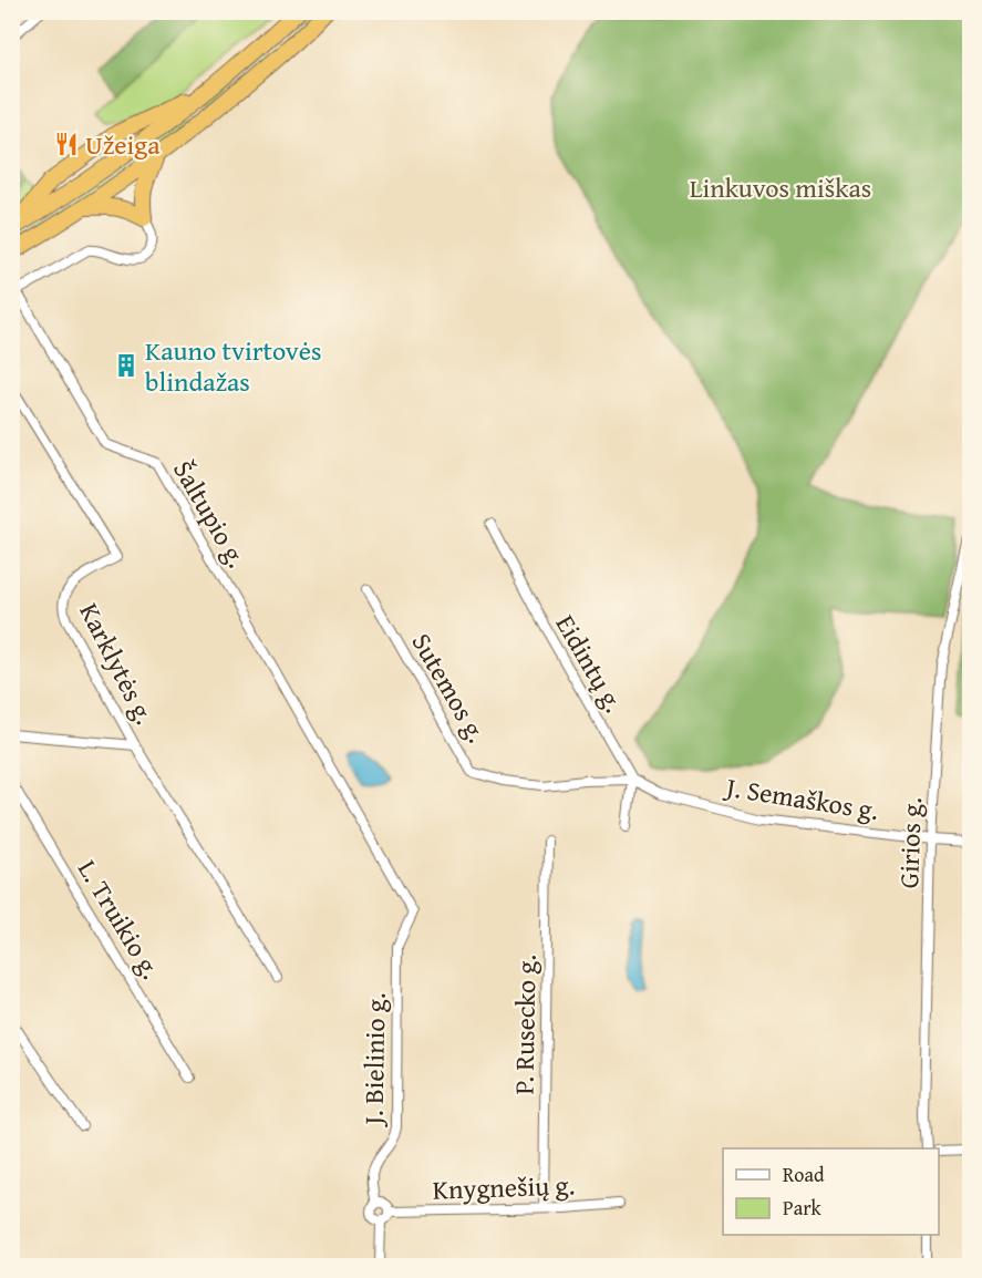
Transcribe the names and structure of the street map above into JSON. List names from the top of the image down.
{
  "streets": {
    "street": [
      "Šaltupio g.",
      "Karklytės g.",
      "Eidintų g.",
      "Sutemos g.",
      "J. Semaškos g.",
      "Girios g.",
      "L. Truikio g.",
      "P. Rusecko g.",
      "J. Bielinio g.",
      "Knygnešių g."
    ]
  },
  "crossings": [
    ["Šaltupio g.", "J. Bielinio g."],
    ["Eidintų g.", "Sutemos g."],
    ["Eidintų g.", "J. Semaškos g."],
    ["Sutemos g.", "J. Semaškos g."],
    ["J. Semaškos g.", "Girios g."],
    ["P. Rusecko g.", "Knygnešių g."],
    ["J. Bielinio g.", "Knygnešių g."]
  ],
  "parks": ["Linkuvos miškas"],
  "places": {
    "restaurant": ["Užeiga"],
    "building": ["Kauno tvirtovės blindažas"]
  },
  "legend": ["Road", "Park"]
}
